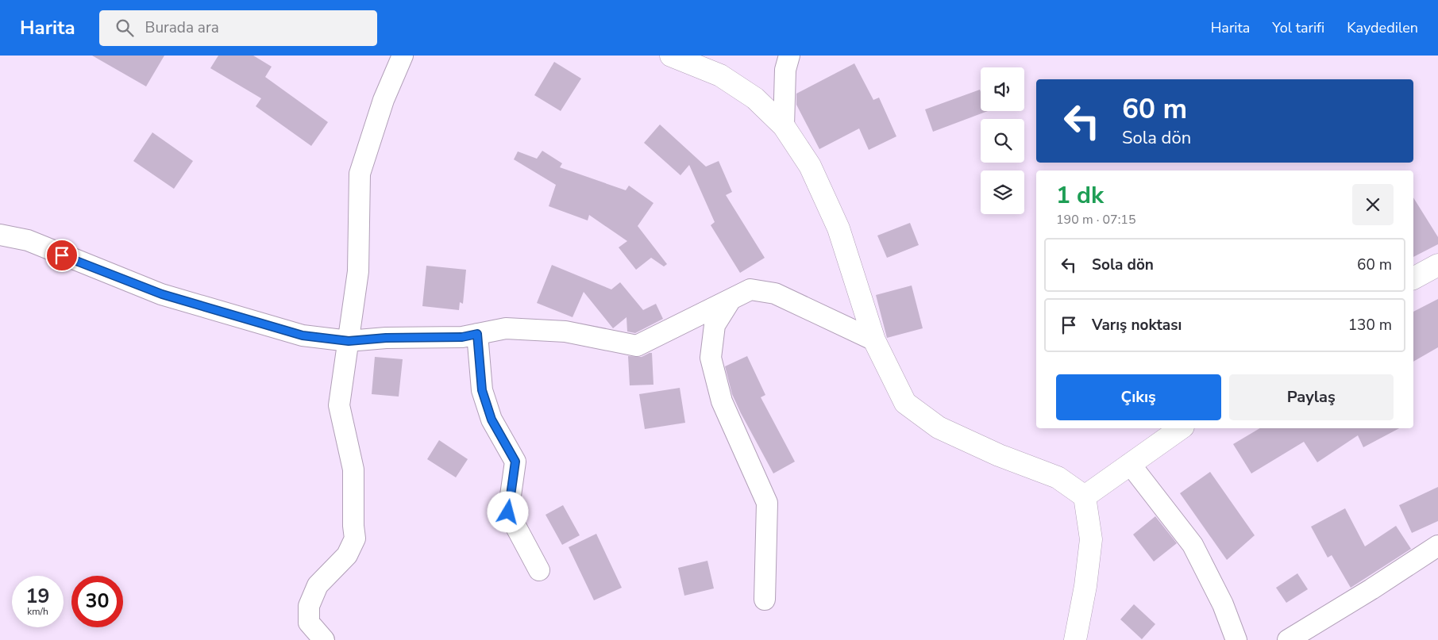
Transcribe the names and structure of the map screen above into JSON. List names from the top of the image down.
{
  "page": {
    "header": "Harita",
    "search": "Burada ara",
    "nav": ["Harita", "Yol tarifi", "Kaydedilen"],
    "turn": ["60 m", "Sola dön"],
    "heading": ["1 dk", "190 m · 07:15"],
    "list": [
      {
        "name": "Sola dön",
        "value": "60 m"
      },
      {
        "name": "Varış noktası",
        "value": "130 m"
      }
    ],
    "buttons": ["Çıkış", "Paylaş"],
    "speed": "19 km/h",
    "limit": "30"
  }
}
